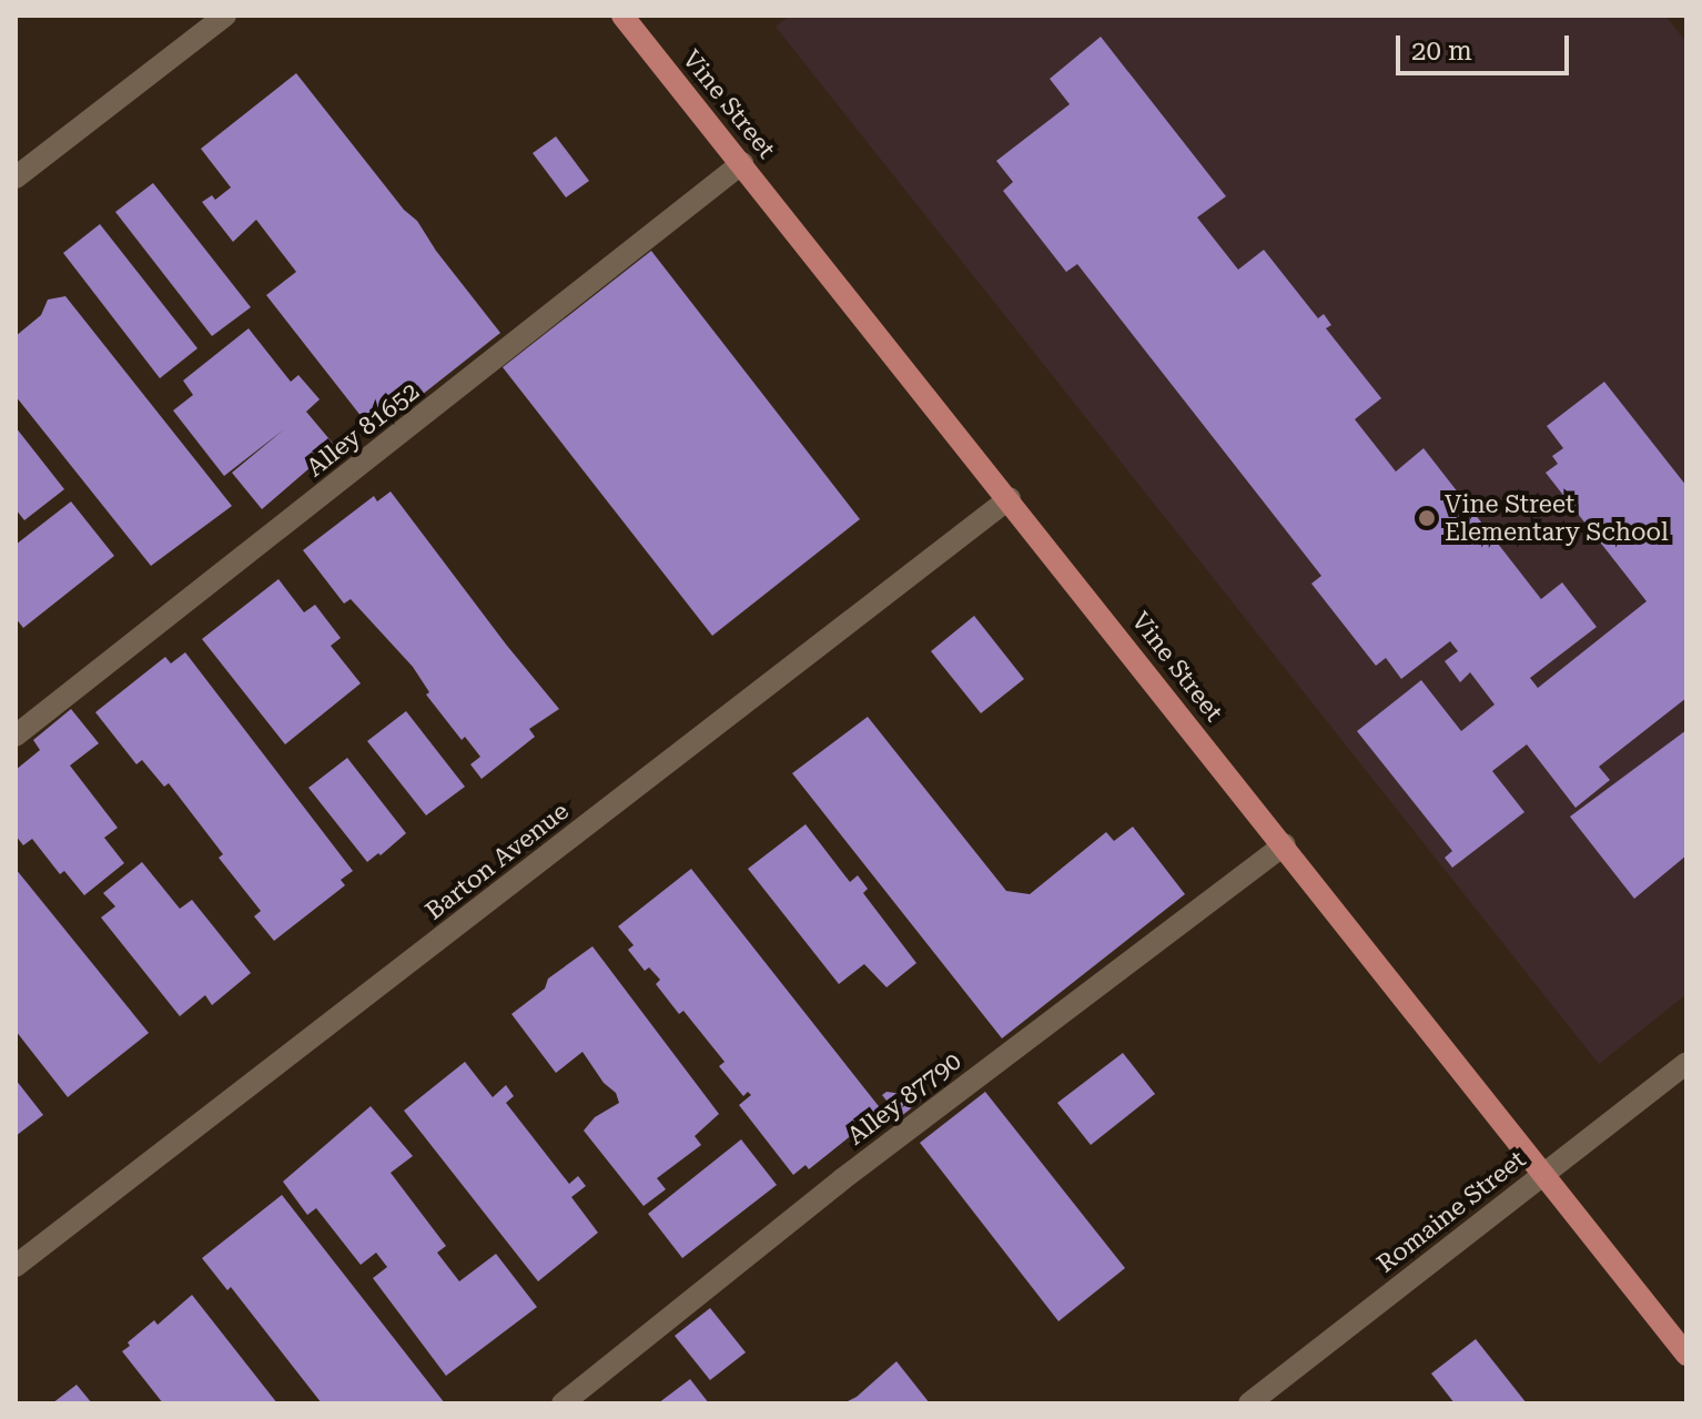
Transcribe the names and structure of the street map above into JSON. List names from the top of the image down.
{
  "streets": {
    "main road": ["Vine Street"],
    "street": [
      "Alley 81652",
      "Barton Avenue",
      "Alley 87790",
      "Romaine Street"
    ]
  },
  "crossings": [
    ["Vine Street", "Alley 81652"],
    ["Vine Street", "Barton Avenue"],
    ["Vine Street", "Alley 87790"],
    ["Vine Street", "Romaine Street"]
  ],
  "places": ["Vine Street Elementary School"],
  "scale_bar": "20 m"
}
